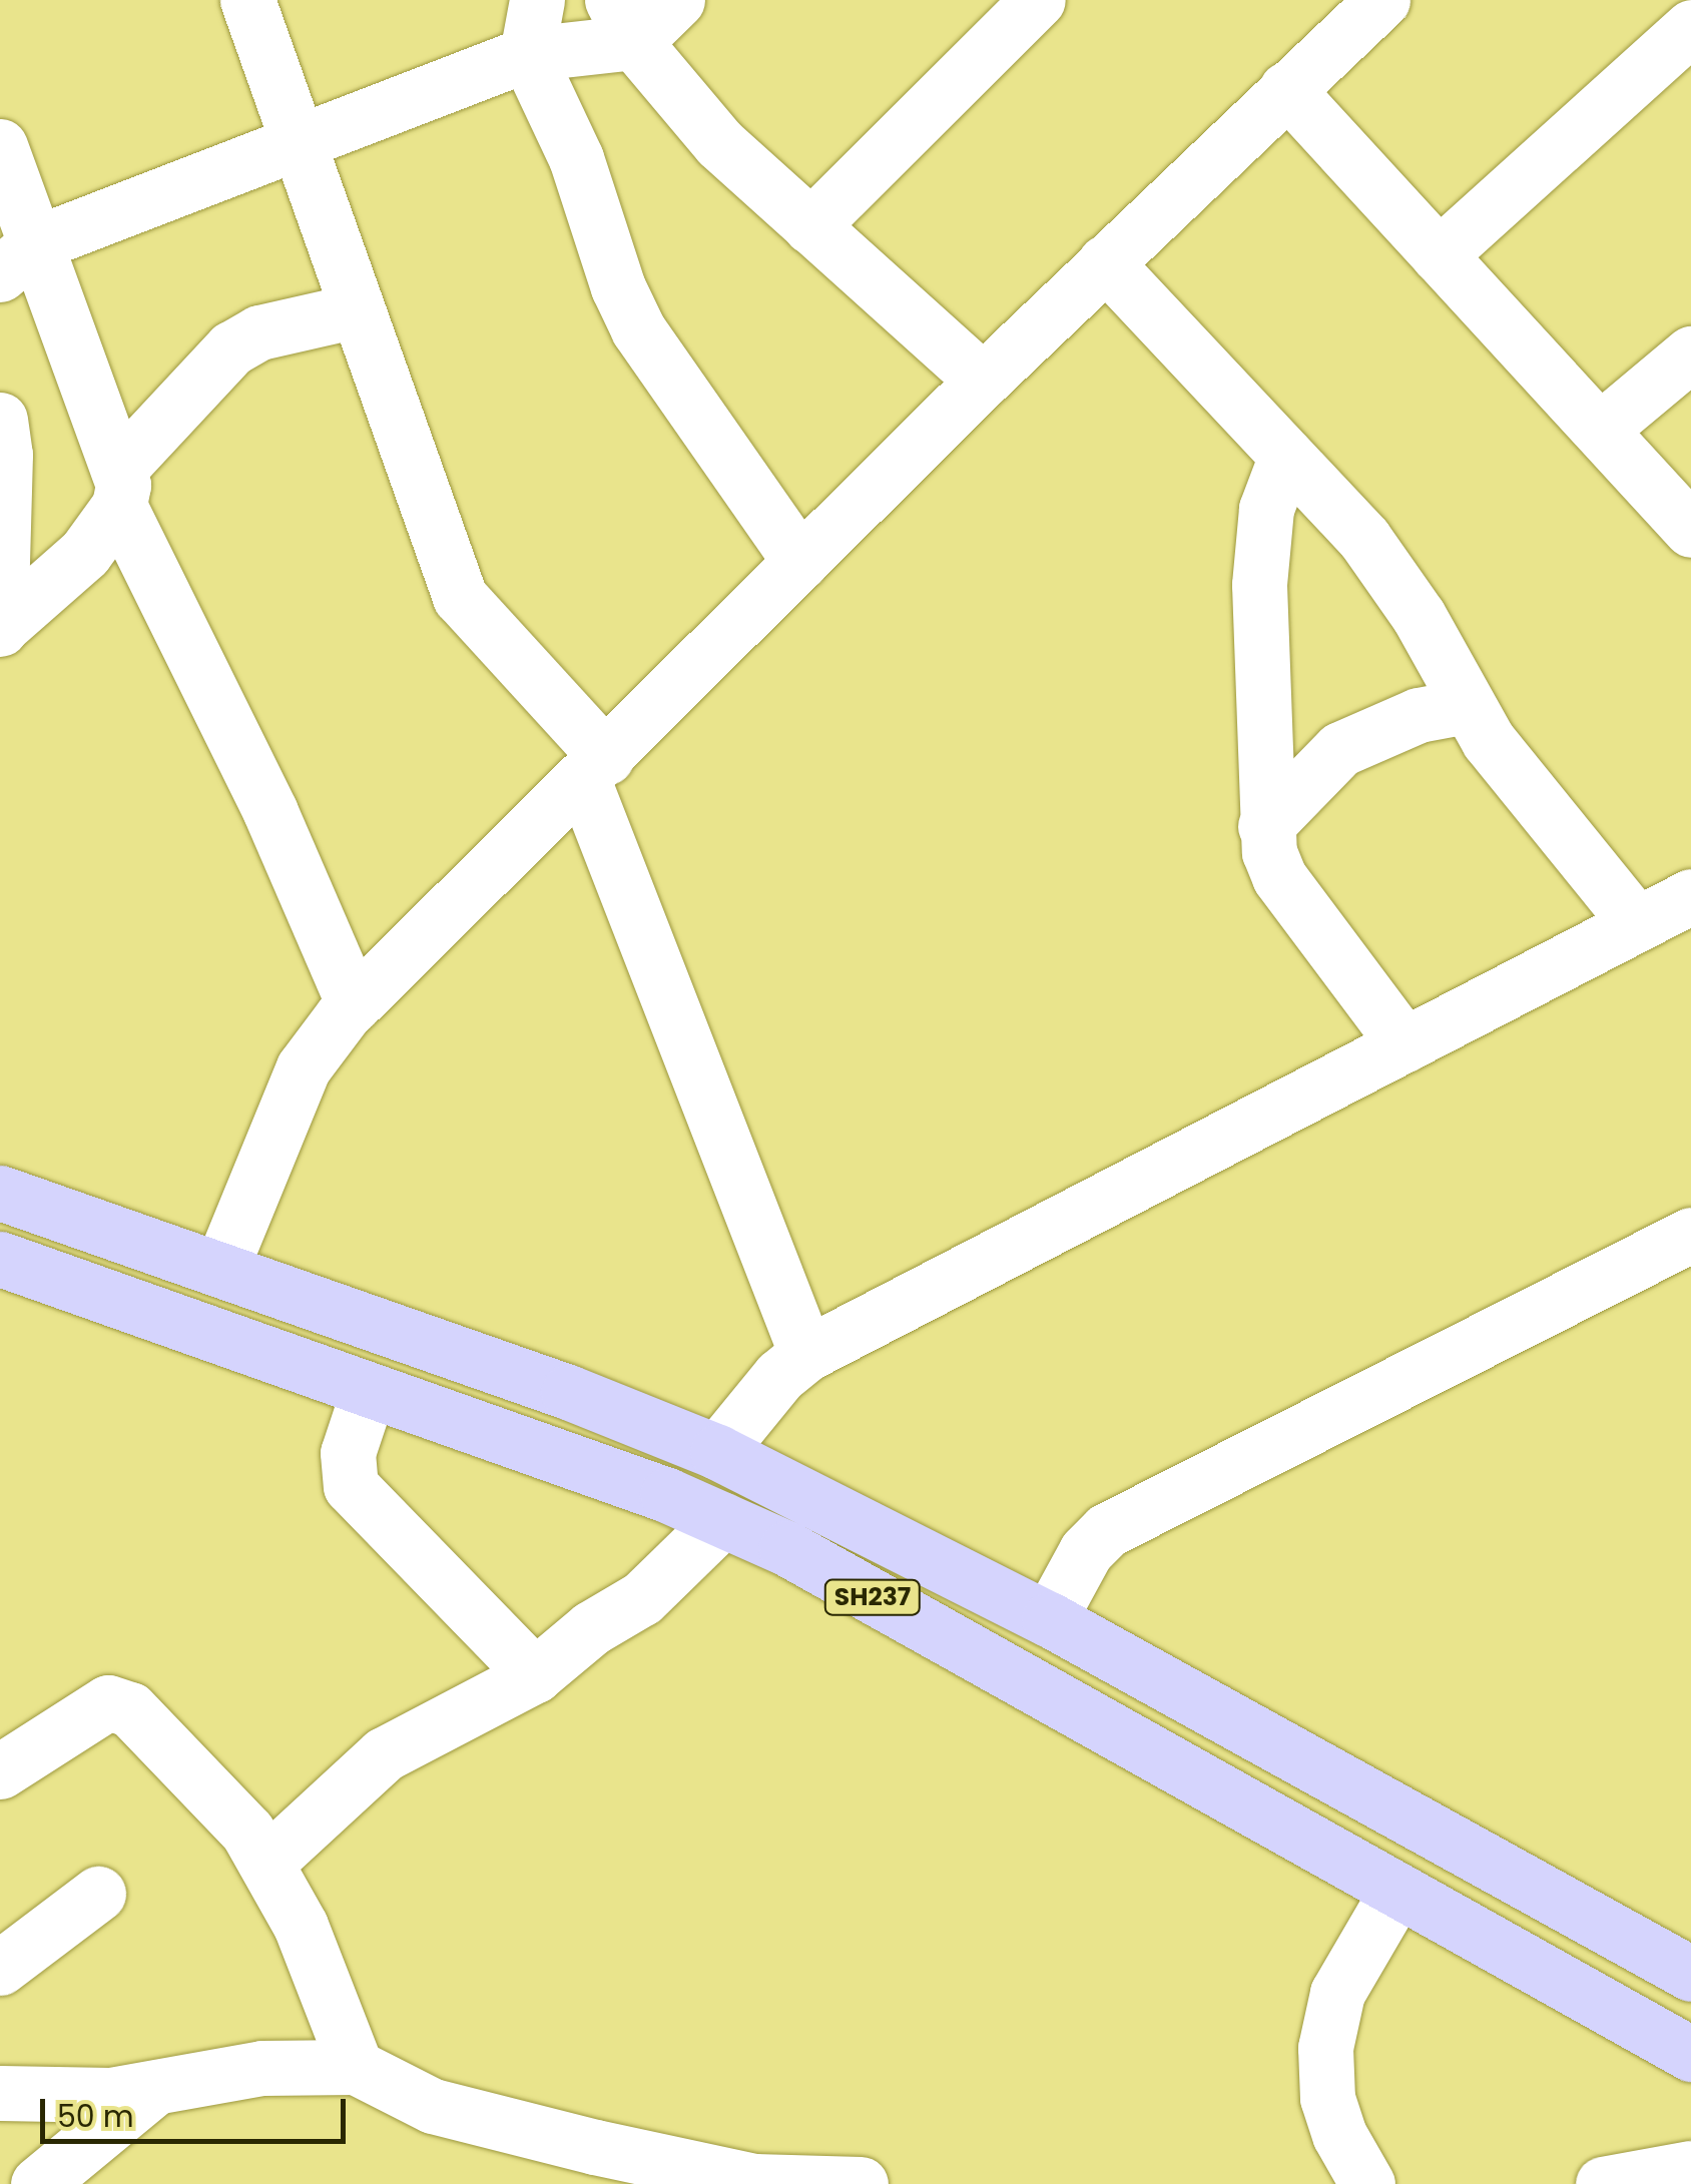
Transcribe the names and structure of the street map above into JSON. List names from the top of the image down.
{
  "streets": {
    "main road": ["SH237"]
  },
  "scale_bar": "50 m"
}
